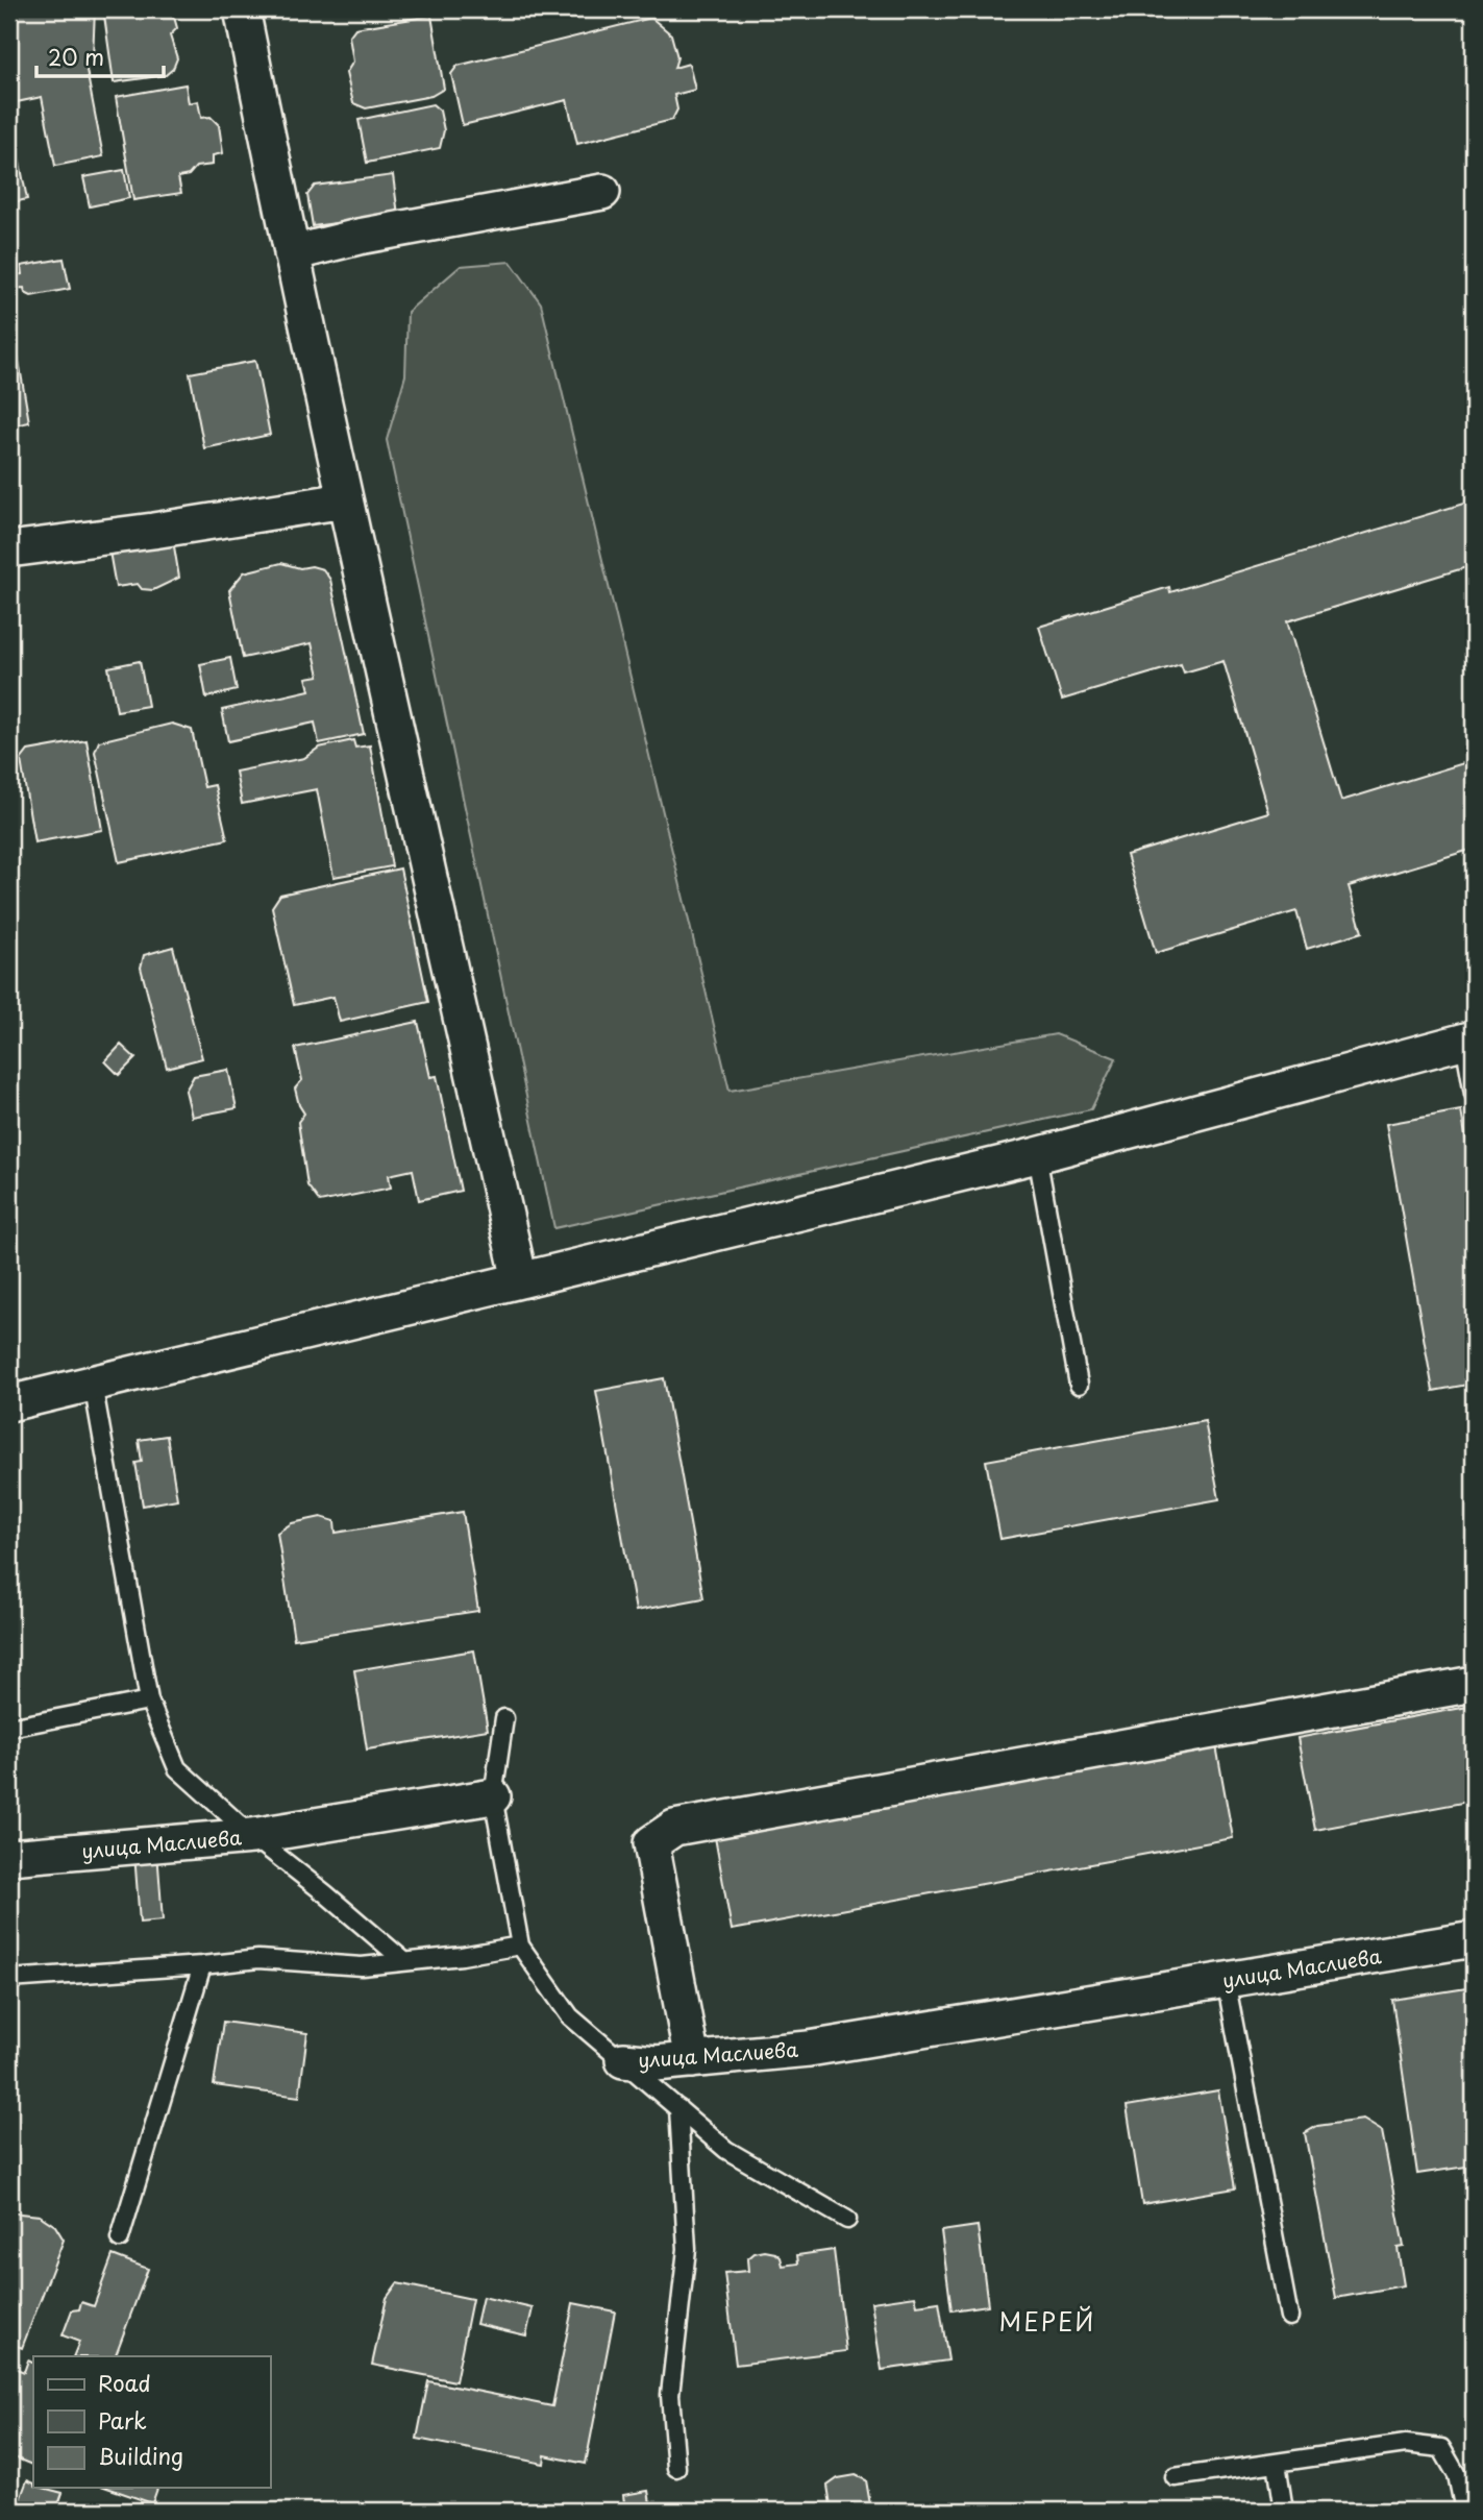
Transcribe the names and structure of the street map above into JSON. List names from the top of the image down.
{
  "streets": {
    "street": ["улица Маслиева"]
  },
  "districts": ["МЕРЕЙ"],
  "legend": ["Road", "Park", "Building"],
  "scale_bar": "20 m"
}
